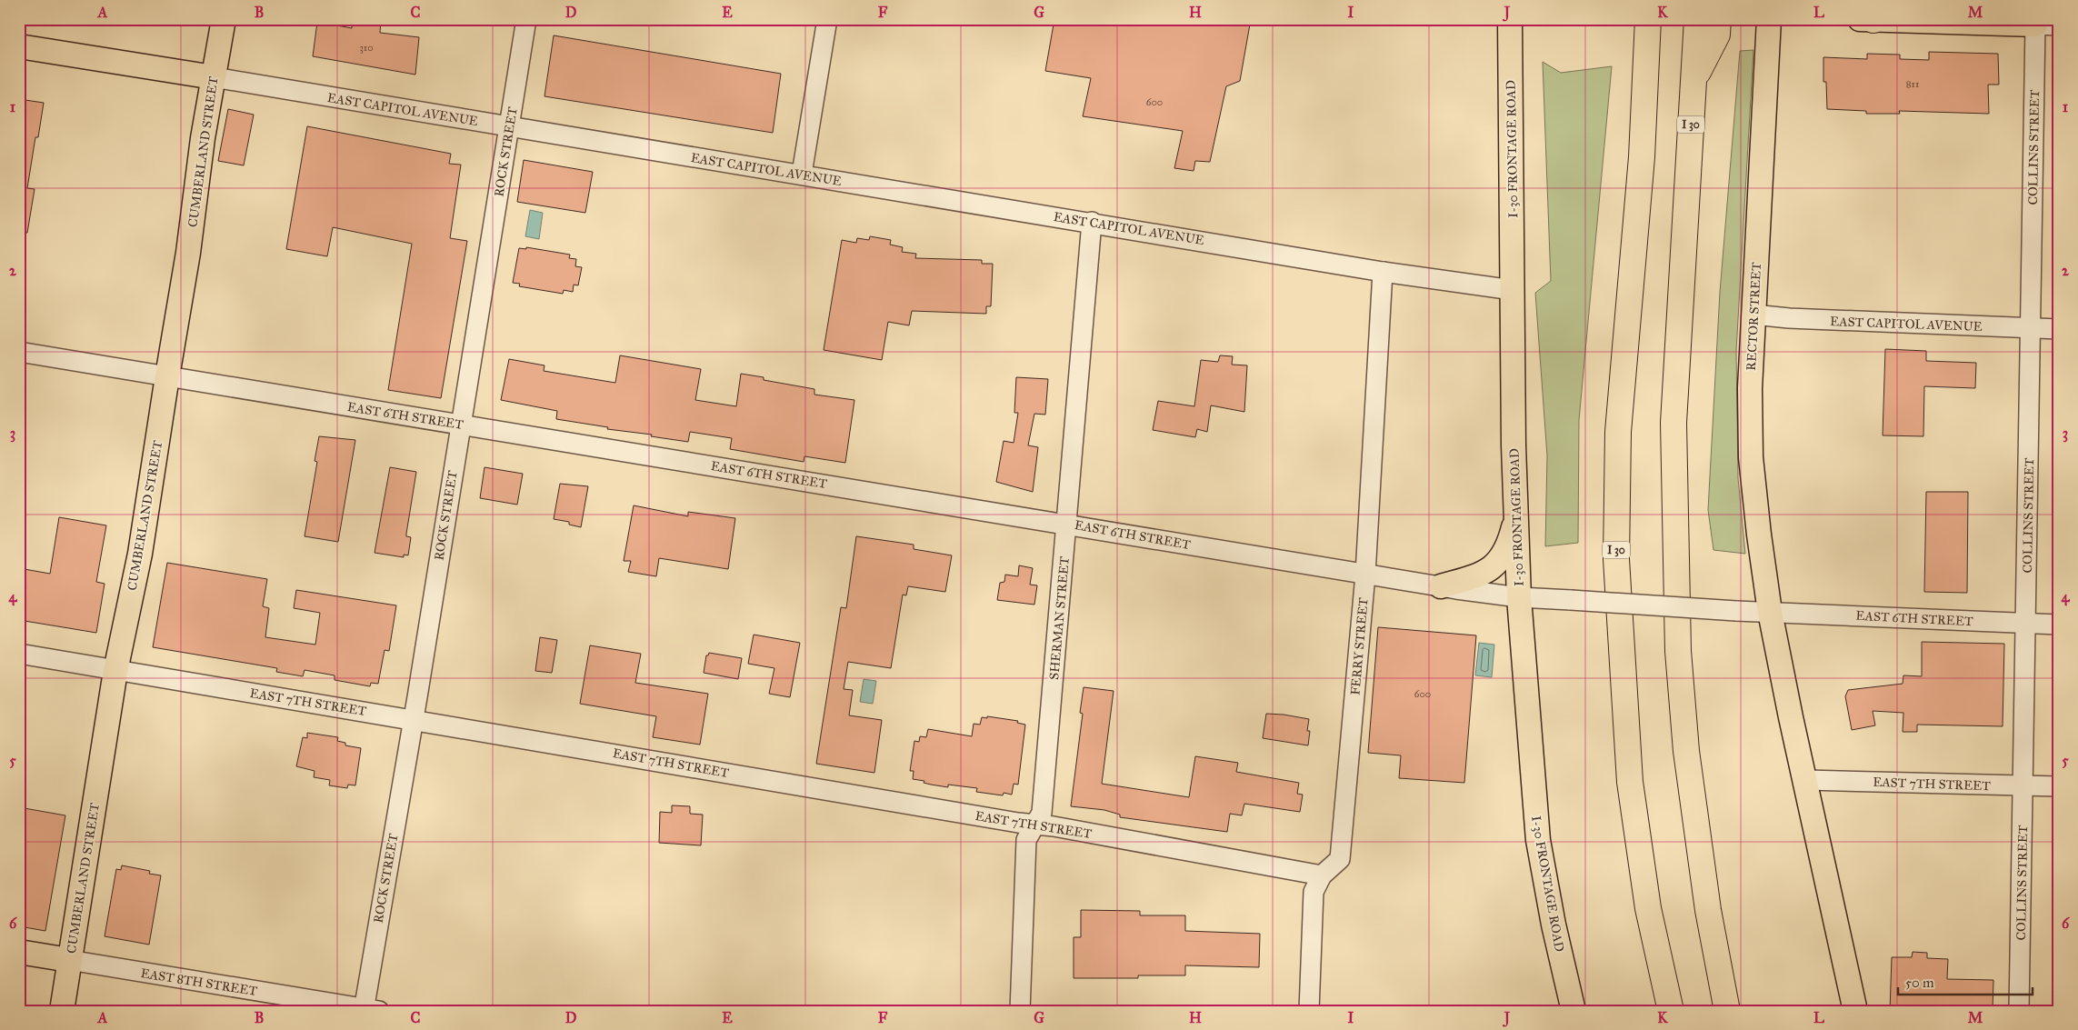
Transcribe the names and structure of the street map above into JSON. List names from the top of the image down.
{
  "streets": {
    "highway": ["I 30"],
    "main road": [
      "EAST CAPITOL AVENUE",
      "I-30 FRONTAGE ROAD",
      "CUMBERLAND STREET",
      "RECTOR STREET",
      "EAST 8TH STREET"
    ],
    "street": [
      "COLLINS STREET",
      "ROCK STREET",
      "EAST 6TH STREET",
      "SHERMAN STREET",
      "FERRY STREET",
      "EAST 7TH STREET"
    ]
  },
  "crossings": [
    ["EAST CAPITOL AVENUE", "COLLINS STREET"],
    ["EAST CAPITOL AVENUE", "I-30 FRONTAGE ROAD"],
    ["EAST CAPITOL AVENUE", "CUMBERLAND STREET"],
    ["EAST CAPITOL AVENUE", "ROCK STREET"],
    ["EAST CAPITOL AVENUE", "RECTOR STREET"],
    ["EAST CAPITOL AVENUE", "SHERMAN STREET"],
    ["EAST CAPITOL AVENUE", "FERRY STREET"],
    ["COLLINS STREET", "EAST 6TH STREET"],
    ["COLLINS STREET", "EAST 7TH STREET"],
    ["I-30 FRONTAGE ROAD", "EAST 6TH STREET"],
    ["CUMBERLAND STREET", "EAST 6TH STREET"],
    ["CUMBERLAND STREET", "EAST 7TH STREET"],
    ["CUMBERLAND STREET", "EAST 8TH STREET"],
    ["ROCK STREET", "EAST 6TH STREET"],
    ["ROCK STREET", "EAST 7TH STREET"],
    ["ROCK STREET", "EAST 8TH STREET"],
    ["RECTOR STREET", "EAST 6TH STREET"],
    ["EAST 6TH STREET", "SHERMAN STREET"],
    ["EAST 6TH STREET", "FERRY STREET"],
    ["SHERMAN STREET", "EAST 7TH STREET"],
    ["FERRY STREET", "EAST 7TH STREET"]
  ],
  "house_numbers": [
    "310",
    "811",
    "600",
    "600"
  ],
  "scale_bar": "50 m",
  "grid": {
    "columns": [
      "A",
      "B",
      "C",
      "D",
      "E",
      "F",
      "G",
      "H",
      "I",
      "J",
      "K",
      "L",
      "M"
    ],
    "rows": [
      "1",
      "2",
      "3",
      "4",
      "5",
      "6"
    ]
  }
}
